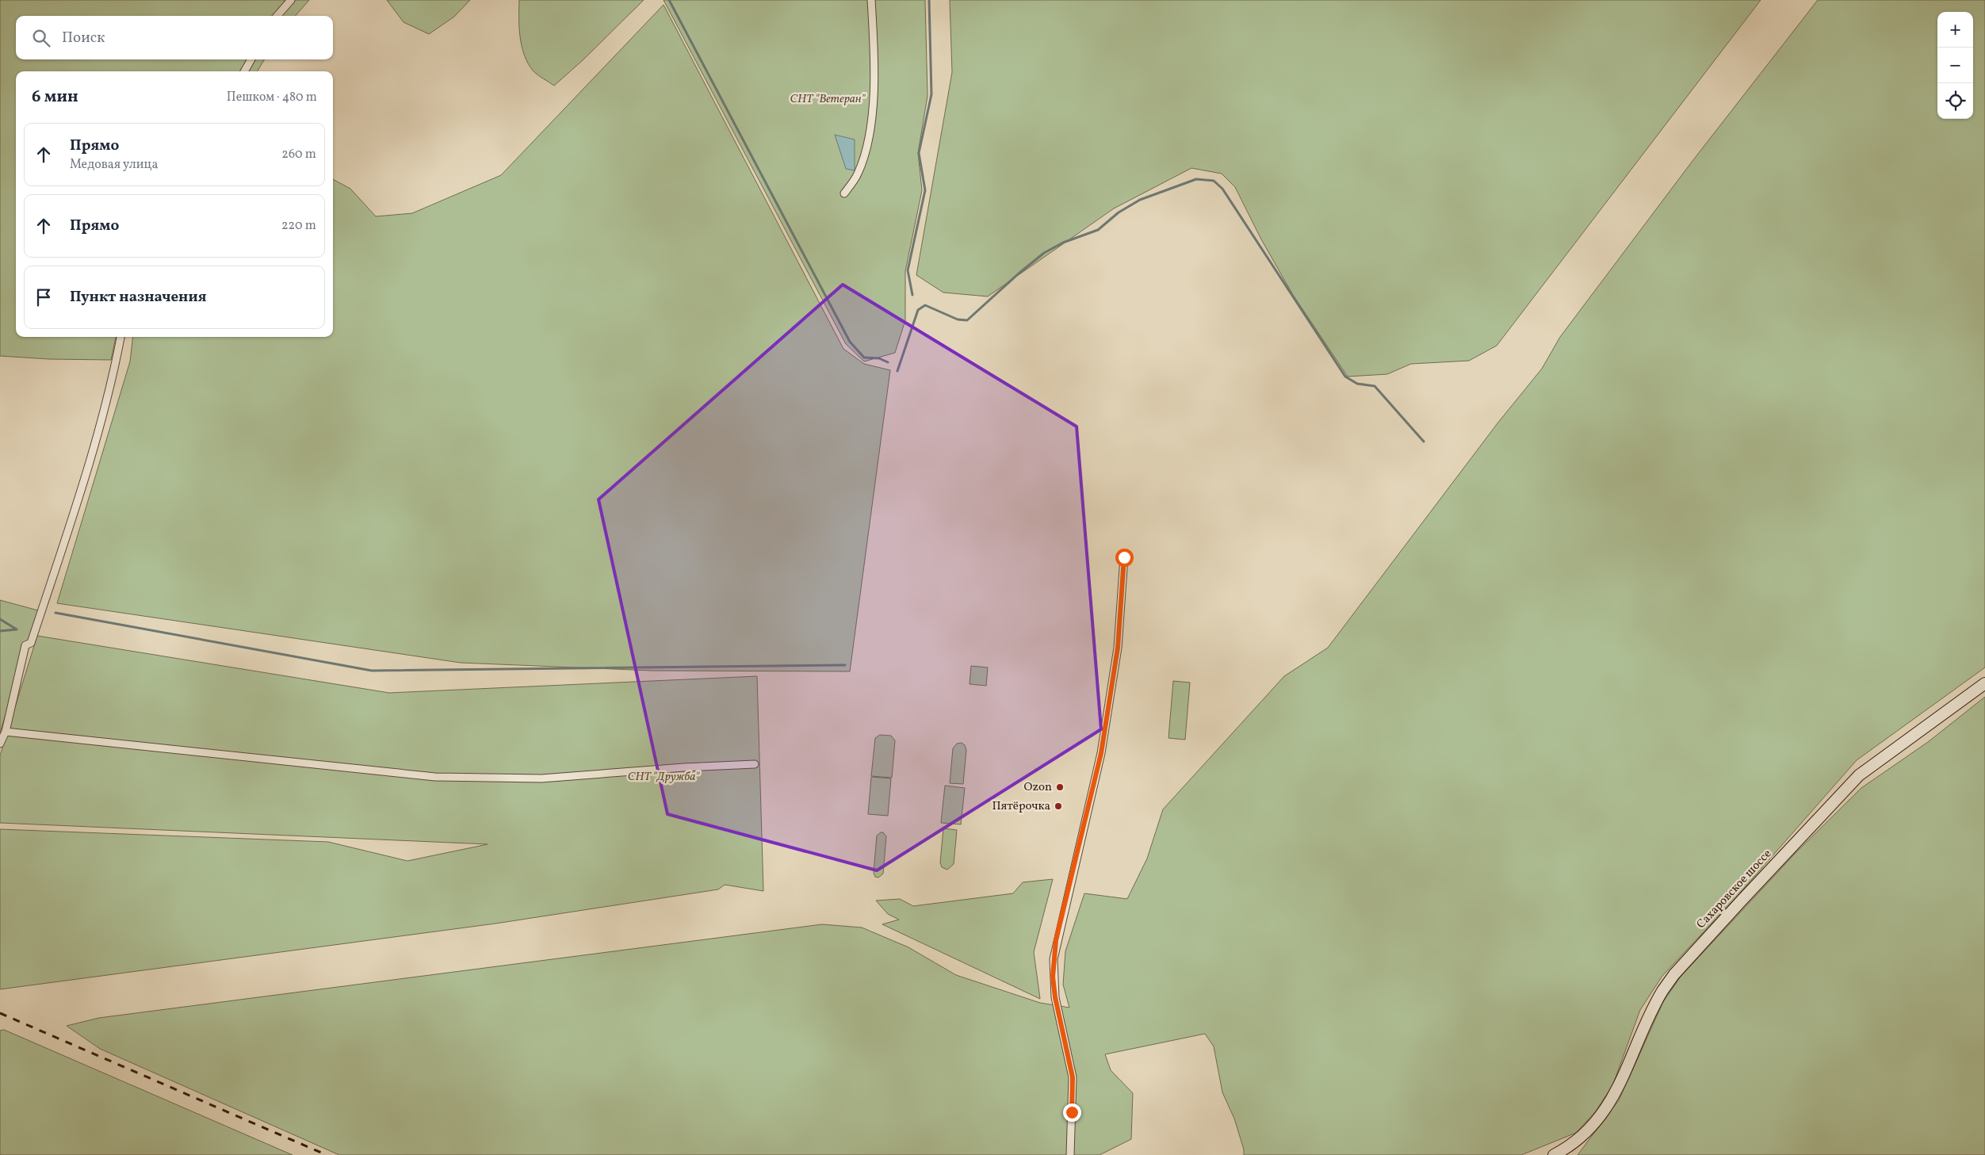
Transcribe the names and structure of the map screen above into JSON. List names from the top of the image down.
{
  "streets": {
    "main road": ["Сахаровское шоссе"]
  },
  "parks": ["СНТ \"Ветеран\"", "СНТ \"Дружба\""],
  "places": ["Ozon", "Пятёрочка"],
  "page": {
    "map_buttons": ["+", "−"],
    "search": "Поиск",
    "heading": ["6 мин", "Пешком · 480 m"],
    "list": [
      ["Прямо", "Медовая улица", "260 m"],
      ["Прямо", "220 m"],
      "Пункт назначения"
    ]
  }
}
